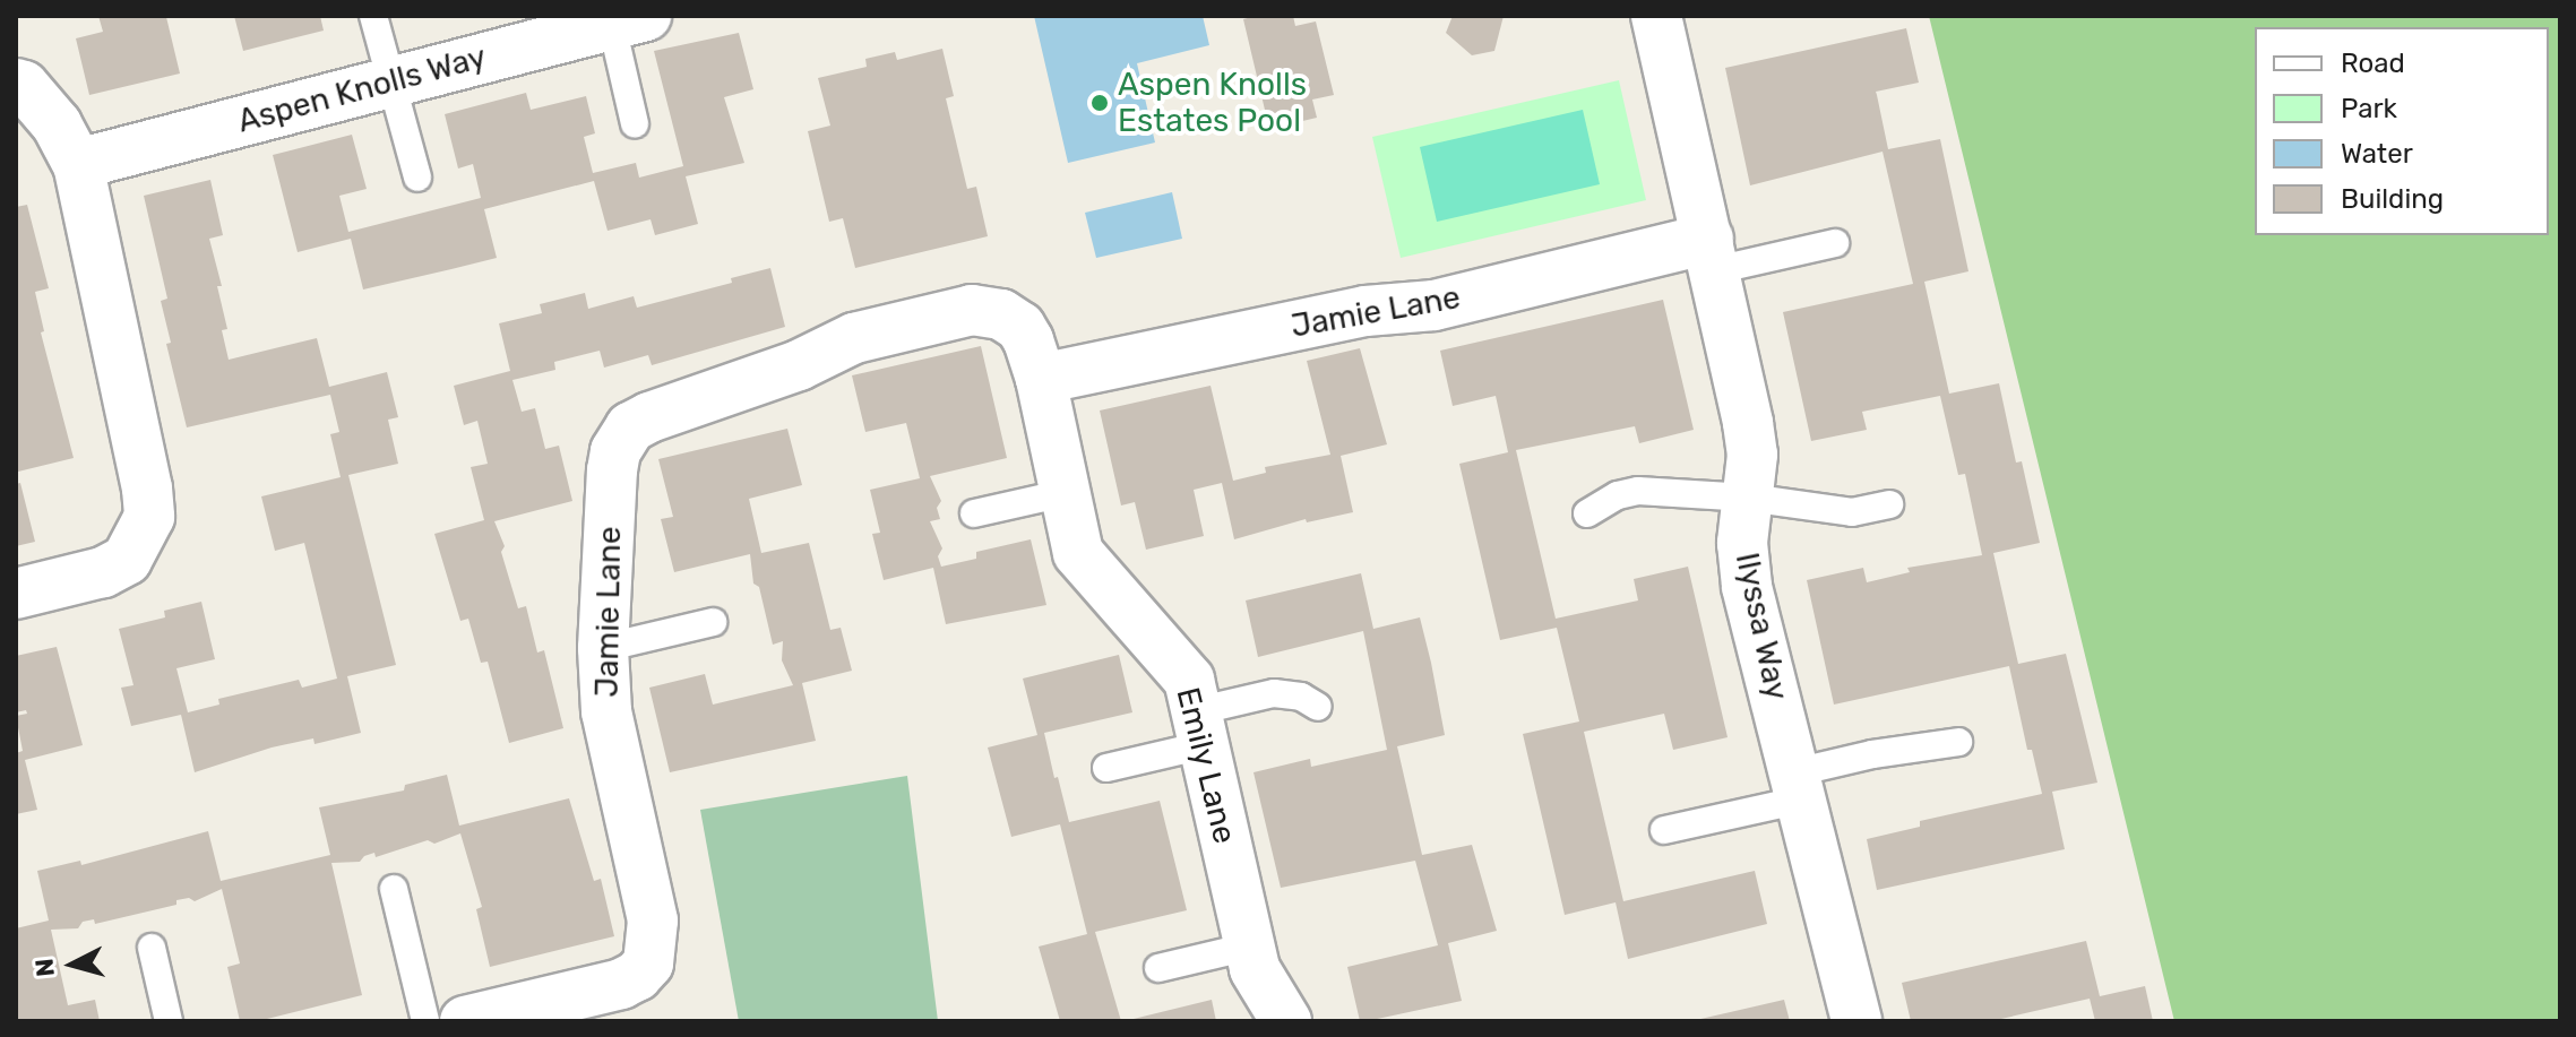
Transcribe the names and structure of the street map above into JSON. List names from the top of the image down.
{
  "streets": {
    "street": [
      "Aspen Knolls Way",
      "Jamie Lane",
      "Ilyssa Way",
      "Emily Lane"
    ]
  },
  "crossings": [
    ["Jamie Lane", "Ilyssa Way"],
    ["Jamie Lane", "Emily Lane"]
  ],
  "places": ["Aspen Knolls Estates Pool"],
  "legend": [
    "Road",
    "Park",
    "Water",
    "Building"
  ],
  "north": "left"
}
